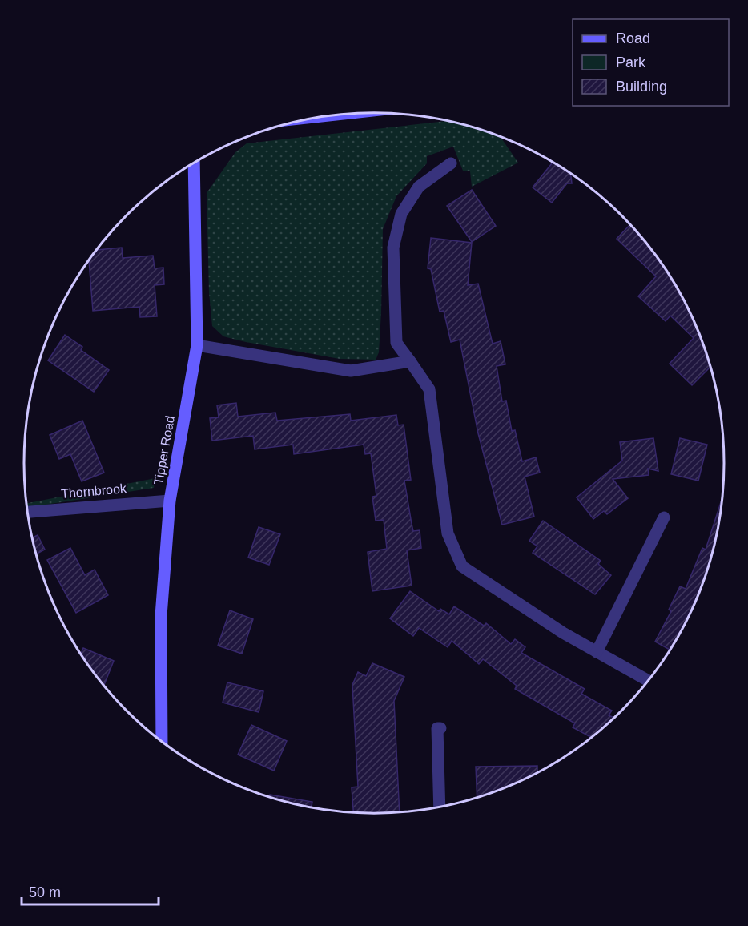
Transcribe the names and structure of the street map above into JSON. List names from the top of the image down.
{
  "streets": {
    "street": ["Tipper Road", "Thornbrook"]
  },
  "crossings": [
    ["Tipper Road", "Thornbrook"]
  ],
  "legend": ["Road", "Park", "Building"],
  "scale_bar": "50 m"
}
